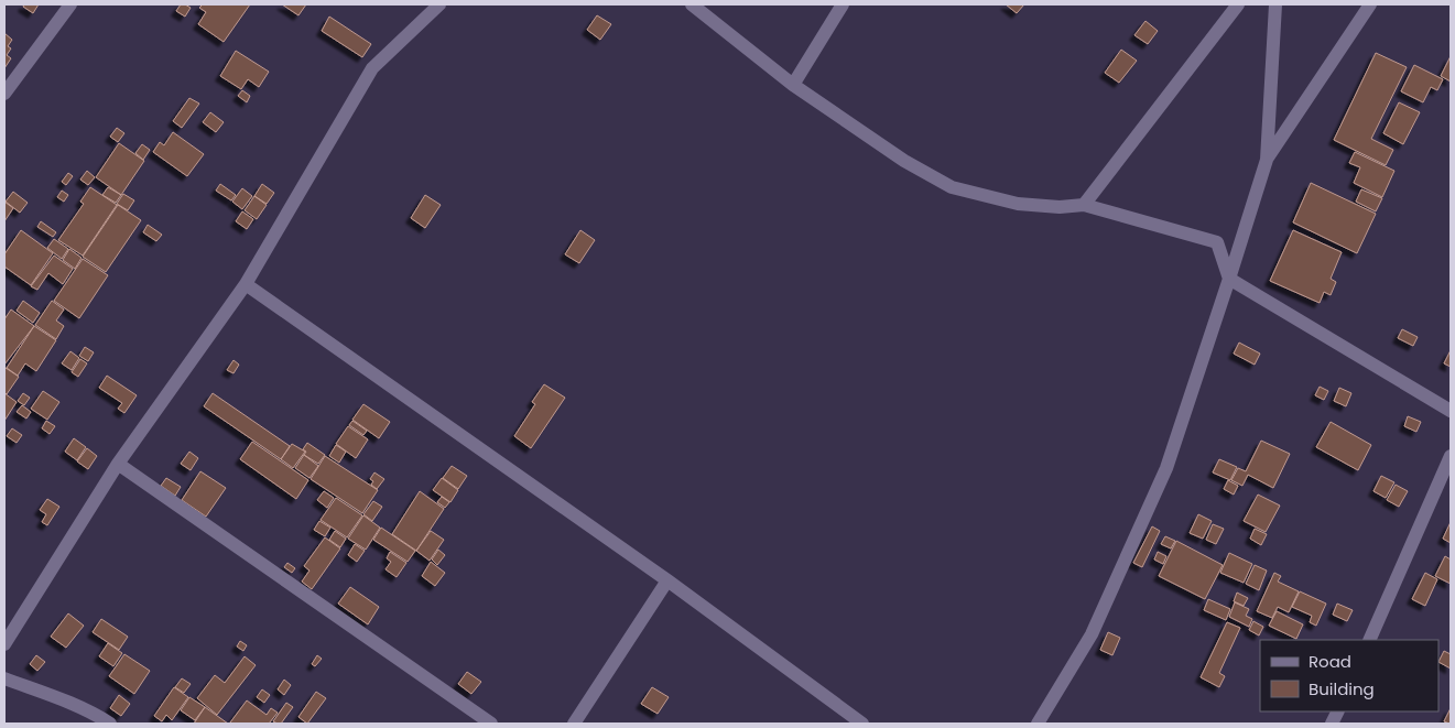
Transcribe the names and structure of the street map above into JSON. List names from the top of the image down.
{
  "legend": ["Road", "Building"]
}
